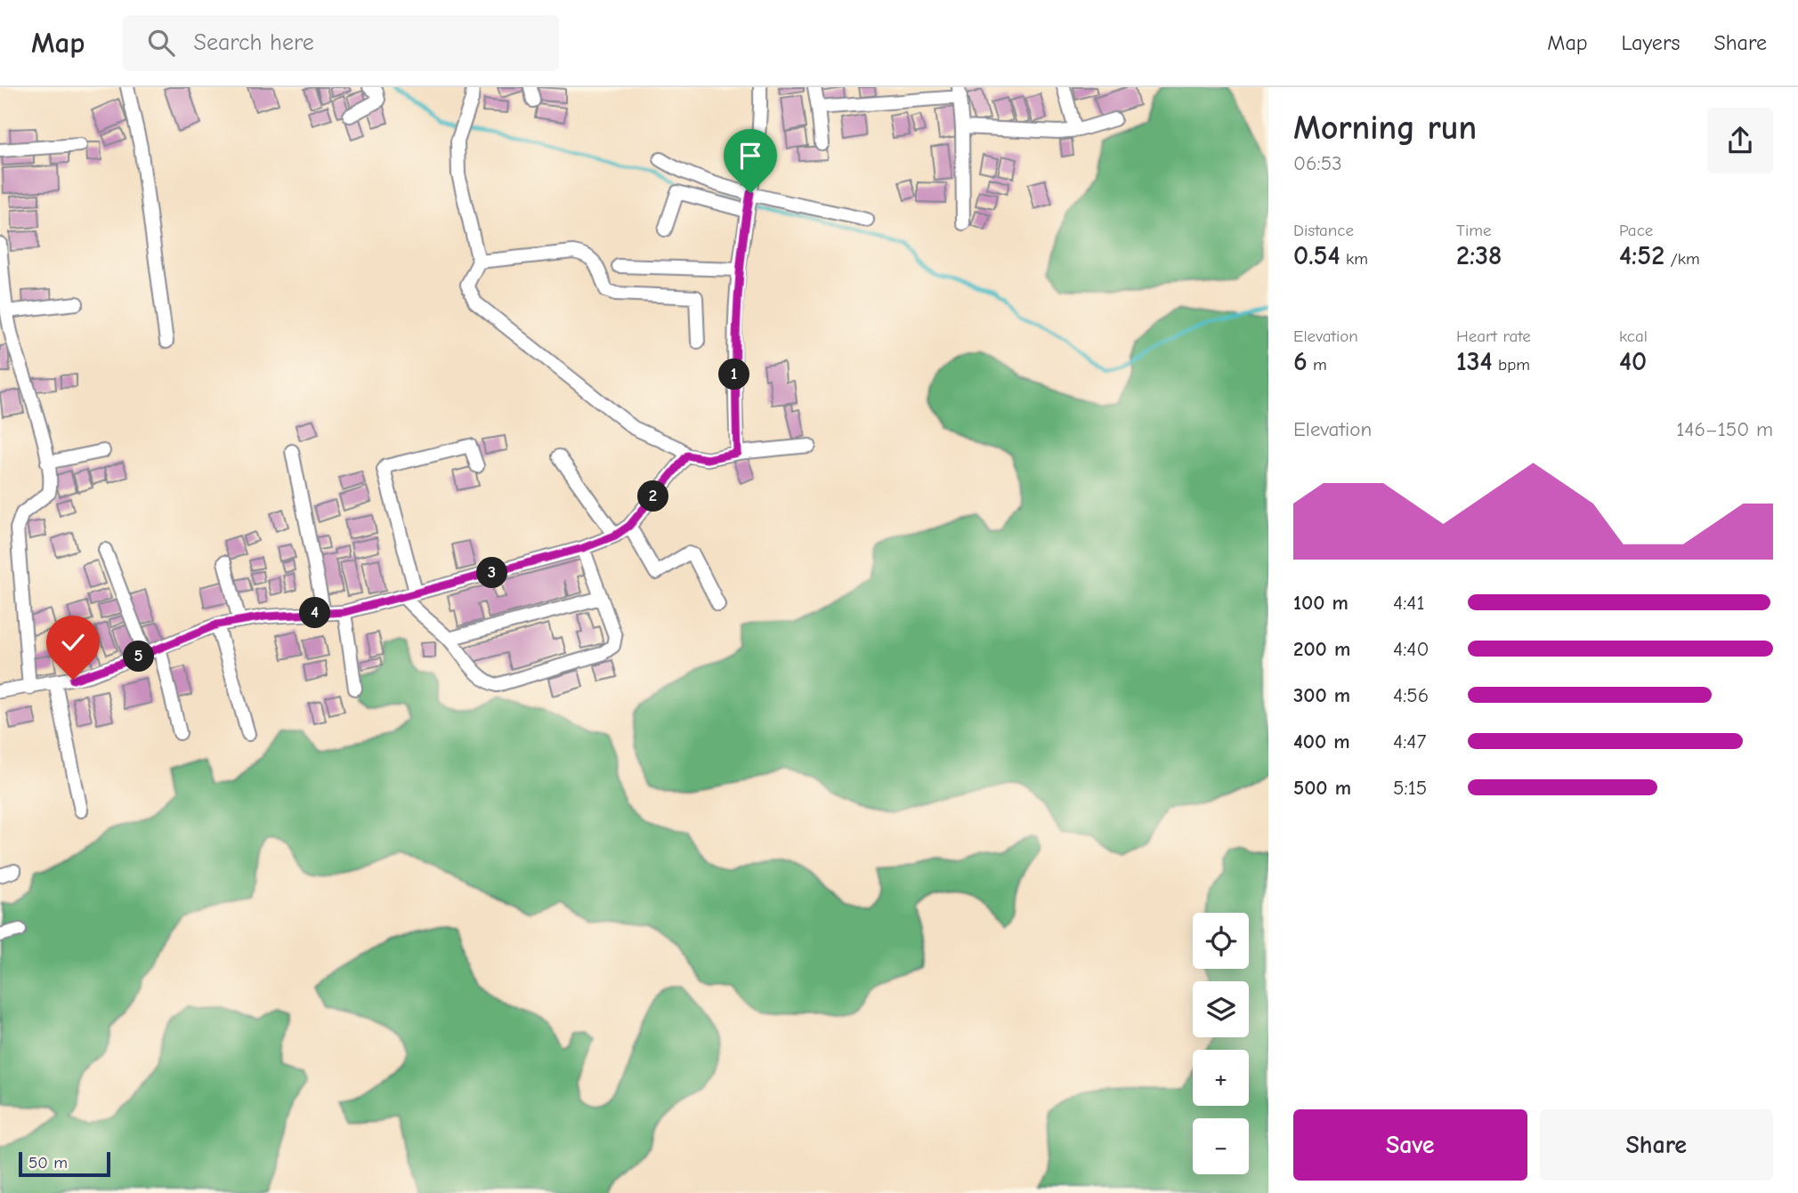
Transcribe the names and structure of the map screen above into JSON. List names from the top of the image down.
{
  "scale_bar": "50 m",
  "page": {
    "header": "Map",
    "search": "Search here",
    "nav": ["Map", "Layers", "Share"],
    "heading": ["Morning run", "06:53"],
    "stats": [
      ["Distance", "0.54 km"],
      ["Time", "2:38"],
      ["Pace", "4:52 /km"],
      ["Elevation", "6 m"],
      ["Heart rate", "134 bpm"],
      ["kcal", "40"]
    ],
    "pins": [
      "1",
      "2",
      "3",
      "4",
      "5"
    ],
    "chart": ["Elevation", "146–150 m"],
    "list": [
      {
        "name": "100 m",
        "note": "4:41"
      },
      {
        "name": "200 m",
        "note": "4:40"
      },
      {
        "name": "300 m",
        "note": "4:56"
      },
      {
        "name": "400 m",
        "note": "4:47"
      },
      {
        "name": "500 m",
        "note": "5:15"
      }
    ],
    "map_buttons": ["+", "−"],
    "buttons": ["Save", "Share"],
    "scale": "50 m"
  }
}
